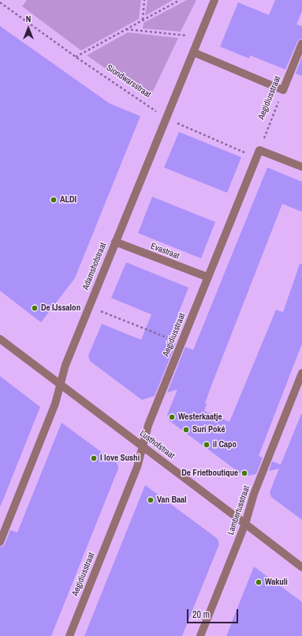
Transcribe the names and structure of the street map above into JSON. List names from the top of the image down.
{
  "streets": {
    "street": [
      "Aegidiusstraat",
      "Evastraat",
      "Adamshofstraat",
      "Lusthofstraat",
      "Lambertusstraat"
    ],
    "path": ["Siondwarsstraat"]
  },
  "crossings": [
    ["Siondwarsstraat", "Aegidiusstraat"],
    ["Siondwarsstraat", "Adamshofstraat"],
    ["Aegidiusstraat", "Evastraat"],
    ["Aegidiusstraat", "Lusthofstraat"],
    ["Evastraat", "Adamshofstraat"],
    ["Adamshofstraat", "Lusthofstraat"],
    ["Lusthofstraat", "Lambertusstraat"]
  ],
  "places": [
    "ALDI",
    "De IJssalon",
    "Westerkaatje",
    "Suri Poké",
    "il Capo",
    "I love Sushi",
    "De Frietboutique",
    "Van Baal",
    "Wakuli"
  ],
  "scale_bar": "20 m",
  "north": "top"
}
